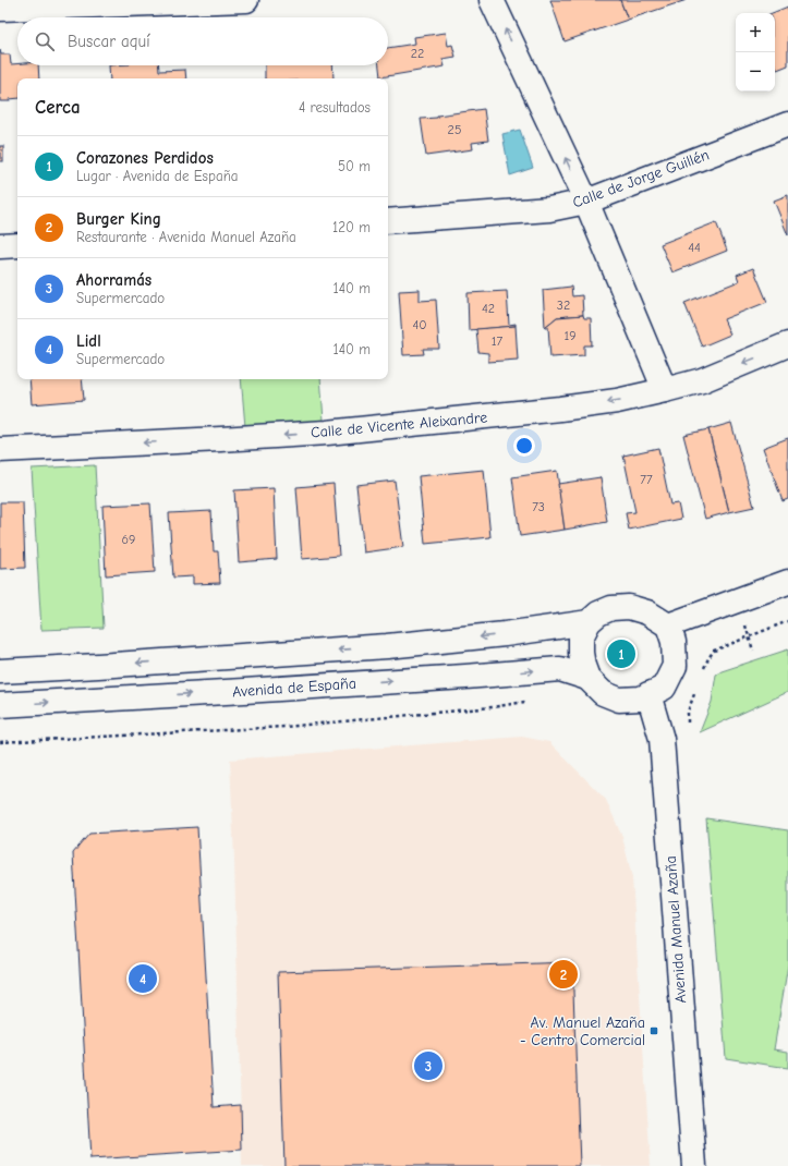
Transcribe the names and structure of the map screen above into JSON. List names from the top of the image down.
{
  "streets": {
    "street": [
      "Calle de Jorge Guillén",
      "Calle de Vicente Aleixandre",
      "Avenida de España",
      "Avenida Manuel Azaña"
    ]
  },
  "crossings": [
    ["Avenida de España", "Avenida Manuel Azaña"]
  ],
  "one_way": ["Calle de Vicente Aleixandre"],
  "places": {
    "transit": ["Av. Manuel Azaña - Centro Comercial"]
  },
  "house_numbers": [
    "22",
    "25",
    "44",
    "32",
    "42",
    "40",
    "19",
    "17",
    "77",
    "73",
    "69"
  ],
  "page": {
    "map_buttons": ["+", "−"],
    "search": "Buscar aquí",
    "heading": ["Cerca", "4 resultados"],
    "list": [
      {
        "mark": "1",
        "name": "Corazones Perdidos",
        "note": "Lugar · Avenida de España",
        "value": "50 m"
      },
      {
        "mark": "2",
        "name": "Burger King",
        "note": "Restaurante · Avenida Manuel Azaña",
        "value": "120 m"
      },
      {
        "mark": "3",
        "name": "Ahorramás",
        "note": "Supermercado",
        "value": "140 m"
      },
      {
        "mark": "4",
        "name": "Lidl",
        "note": "Supermercado",
        "value": "140 m"
      }
    ],
    "pins": [
      "1",
      "2",
      "4",
      "3"
    ]
  }
}
